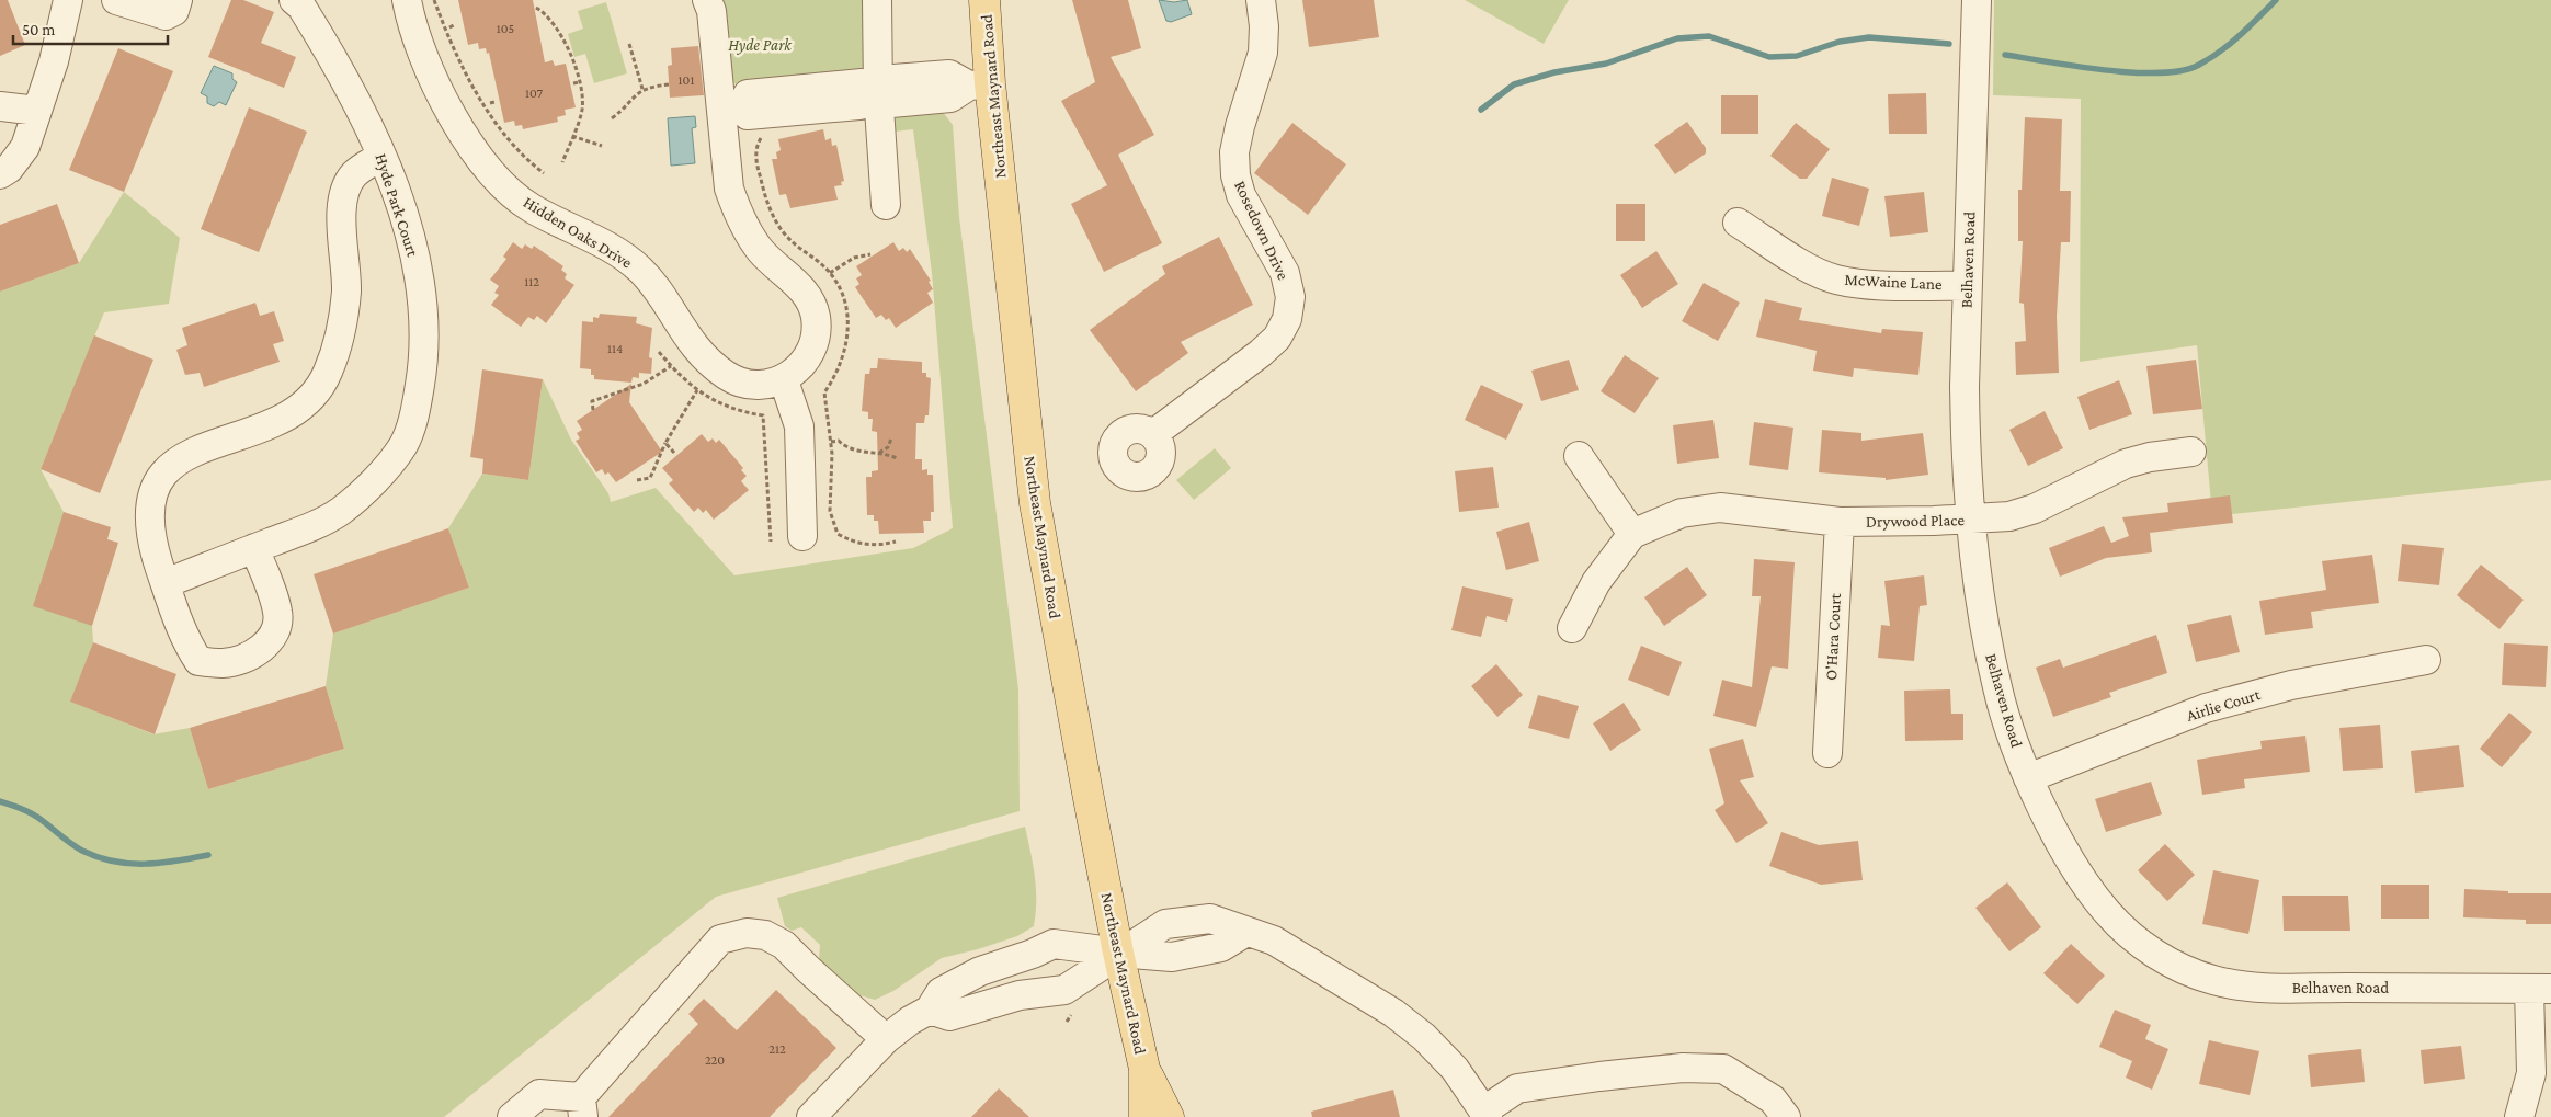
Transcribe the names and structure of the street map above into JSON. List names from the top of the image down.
{
  "streets": {
    "main road": ["Northeast Maynard Road"],
    "street": [
      "Hyde Park Court",
      "Rosedown Drive",
      "Hidden Oaks Drive",
      "Belhaven Road",
      "McWaine Lane",
      "Drywood Place",
      "O'Hara Court",
      "Airlie Court"
    ]
  },
  "crossings": [
    ["Belhaven Road", "McWaine Lane"],
    ["Belhaven Road", "Drywood Place"],
    ["Belhaven Road", "Airlie Court"],
    ["Drywood Place", "O'Hara Court"]
  ],
  "parks": ["Hyde Park"],
  "house_numbers": [
    "105",
    "101",
    "107",
    "112",
    "114",
    "212",
    "220"
  ],
  "scale_bar": "50 m"
}
